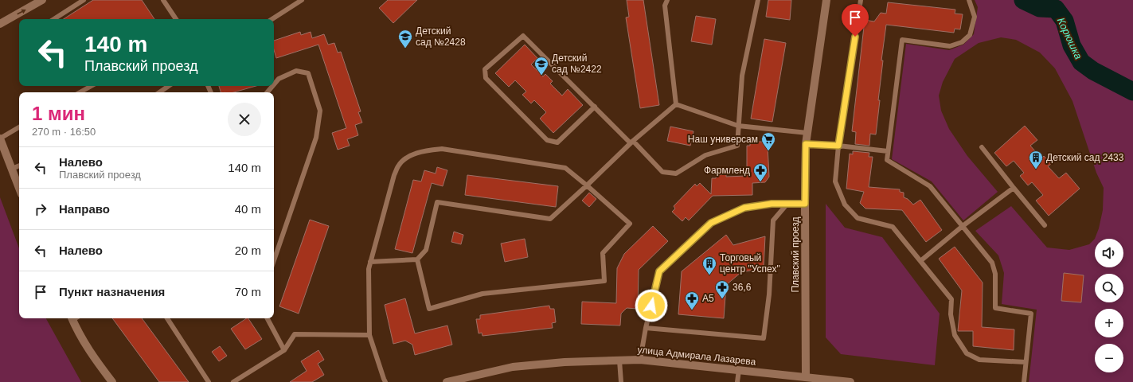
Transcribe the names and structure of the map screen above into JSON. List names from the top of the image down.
{
  "streets": {
    "street": ["Плавский проезд", "улица Адмирала Лазарева"]
  },
  "crossings": [
    ["Плавский проезд", "улица Адмирала Лазарева"]
  ],
  "water": ["Корюшка"],
  "places": {
    "school or university": ["Детский сад №2428", "Детский сад №2422"],
    "supermarket": ["Наш универсам"],
    "building": ["Детский сад 2433", "Торговый центр \"Успех\""],
    "pharmacy": ["Фармленд", "36,6", "А5"]
  },
  "page": {
    "turn": ["140 m", "Плавский проезд"],
    "heading": ["1 мин", "270 m · 16:50"],
    "list": [
      {
        "name": "Налево",
        "note": "Плавский проезд",
        "value": "140 m"
      },
      {
        "name": "Направо",
        "value": "40 m"
      },
      {
        "name": "Налево",
        "value": "20 m"
      },
      {
        "name": "Пункт назначения",
        "value": "70 m"
      }
    ],
    "map_buttons": ["+", "−"]
  }
}
